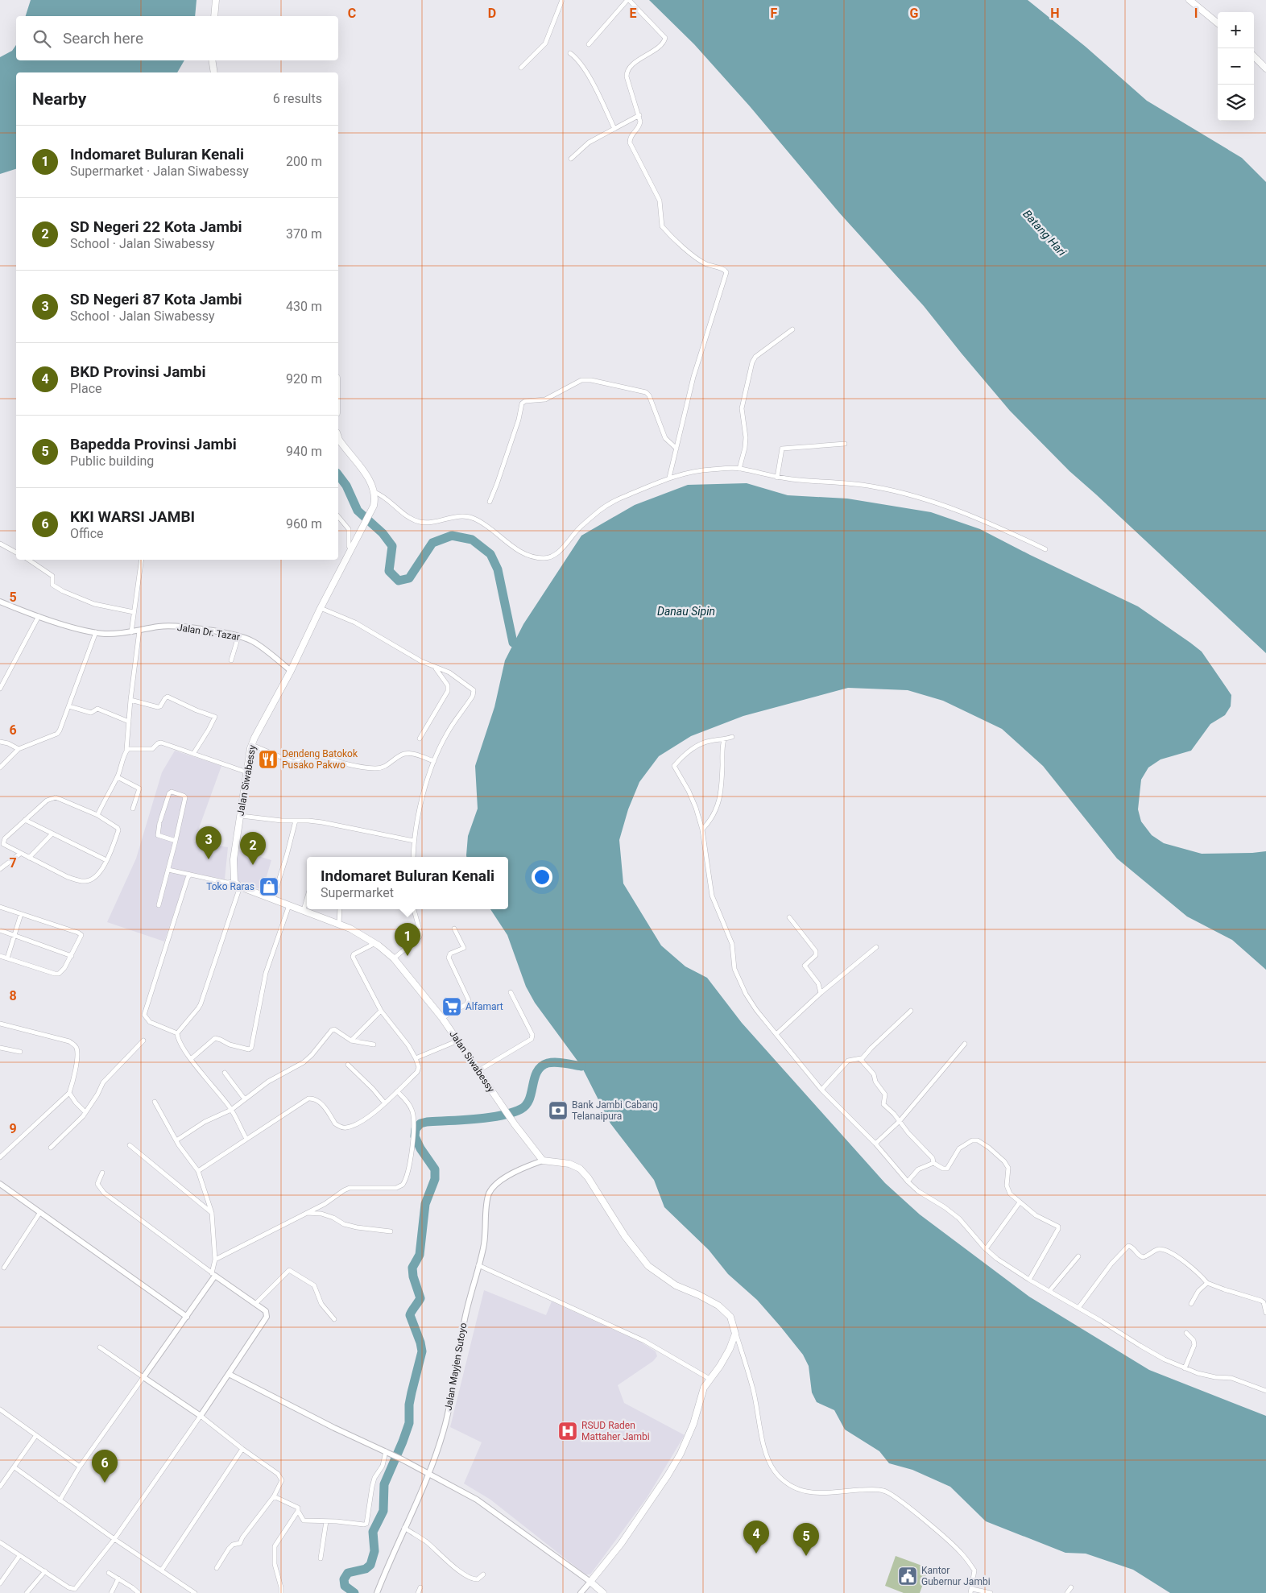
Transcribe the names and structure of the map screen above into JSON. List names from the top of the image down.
{
  "streets": {
    "main road": ["Jalan Siwabessy"],
    "street": ["Jalan Dr. Tazar", "Jalan Mayjen Sutoyo"]
  },
  "crossings": [
    ["Jalan Dr. Tazar", "Jalan Siwabessy"],
    ["Jalan Siwabessy", "Jalan Mayjen Sutoyo"]
  ],
  "water": ["Batang Hari", "Danau Sipin"],
  "places": {
    "restaurant": ["Dendeng Batokok Pusako Pakwo"],
    "shop": ["Toko Raras"],
    "supermarket": ["Alfamart"],
    "bank": ["Bank Jambi Cabang Telanaipura"],
    "hospital": ["RSUD Raden Mattaher Jambi"],
    "public building": ["Kantor Gubernur Jambi"]
  },
  "page": {
    "map_buttons": ["+", "−"],
    "search": "Search here",
    "heading": ["Nearby", "6 results"],
    "list": [
      {
        "mark": "1",
        "name": "Indomaret Buluran Kenali",
        "note": "Supermarket · Jalan Siwabessy",
        "value": "200 m"
      },
      {
        "mark": "2",
        "name": "SD Negeri 22 Kota Jambi",
        "note": "School · Jalan Siwabessy",
        "value": "370 m"
      },
      {
        "mark": "3",
        "name": "SD Negeri 87 Kota Jambi",
        "note": "School · Jalan Siwabessy",
        "value": "430 m"
      },
      {
        "mark": "4",
        "name": "BKD Provinsi Jambi",
        "note": "Place",
        "value": "920 m"
      },
      {
        "mark": "5",
        "name": "Bapedda Provinsi Jambi",
        "note": "Public building",
        "value": "940 m"
      },
      {
        "mark": "6",
        "name": "KKI WARSI JAMBI",
        "note": "Office",
        "value": "960 m"
      }
    ],
    "pins": [
      "3",
      "2",
      "1",
      "6",
      "4",
      "5"
    ],
    "popup": ["Indomaret Buluran Kenali", "Supermarket"]
  },
  "grid": {
    "columns": [
      "C",
      "D",
      "E",
      "F",
      "G",
      "H",
      "I"
    ],
    "rows": [
      "5",
      "6",
      "7",
      "8",
      "9"
    ]
  }
}
